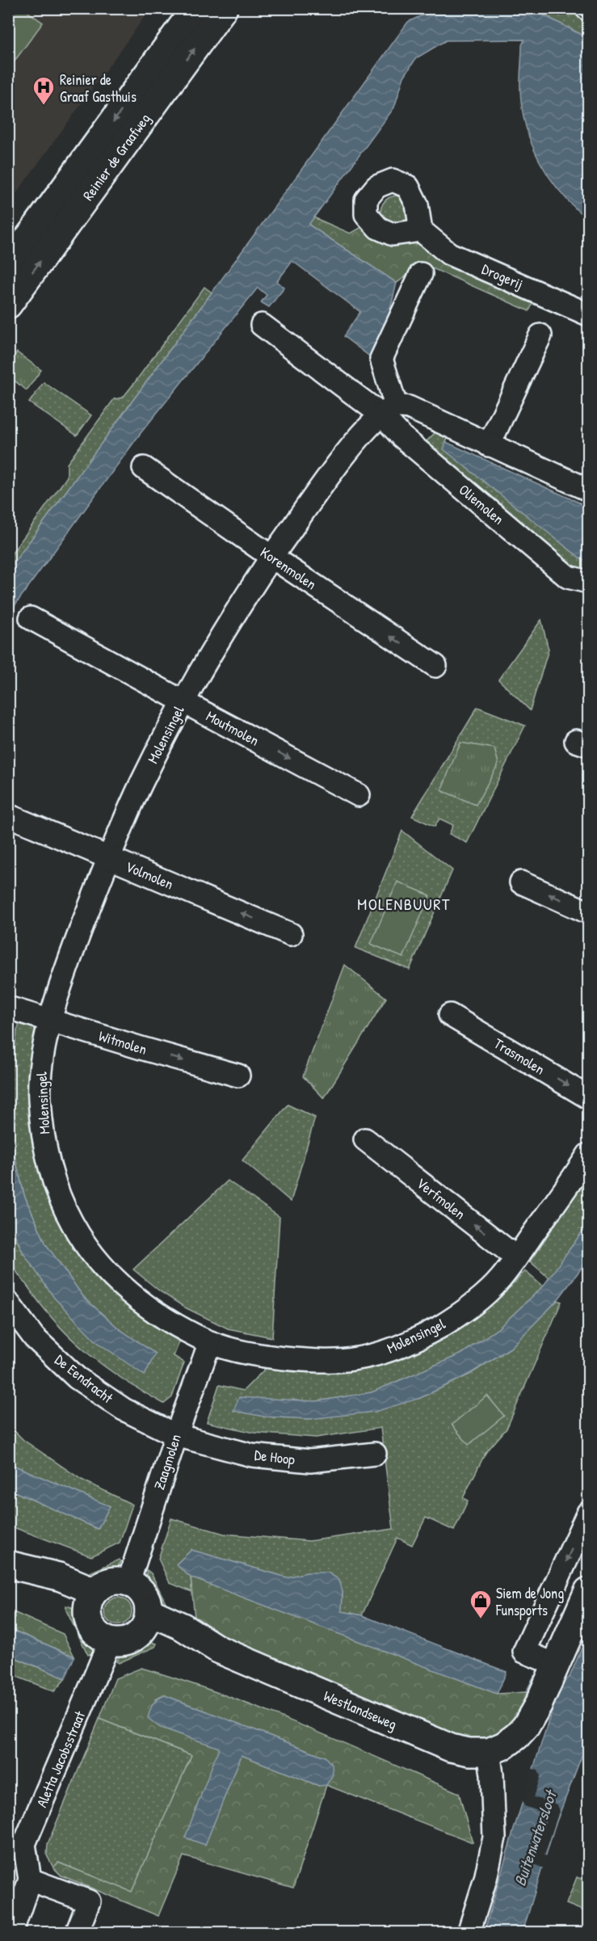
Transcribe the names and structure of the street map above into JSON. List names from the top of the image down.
{
  "streets": {
    "street": [
      "Reinier de Graafweg",
      "Drogerij",
      "Oliemolen",
      "Korenmolen",
      "Moutmolen",
      "Molensingel",
      "Volmolen",
      "Witmolen",
      "Trasmolen",
      "Verfmolen",
      "De Eendracht",
      "De Hoop",
      "Zaagmolen",
      "Westlandseweg",
      "Aletta Jacobsstraat"
    ]
  },
  "crossings": [
    ["Oliemolen", "Molensingel"],
    ["Korenmolen", "Molensingel"],
    ["Moutmolen", "Molensingel"],
    ["Molensingel", "Volmolen"],
    ["Molensingel", "Witmolen"],
    ["Molensingel", "Verfmolen"],
    ["Molensingel", "Zaagmolen"],
    ["De Eendracht", "De Hoop"],
    ["De Eendracht", "Zaagmolen"],
    ["De Hoop", "Zaagmolen"],
    ["Zaagmolen", "Westlandseweg"],
    ["Zaagmolen", "Aletta Jacobsstraat"],
    ["Westlandseweg", "Aletta Jacobsstraat"]
  ],
  "one_way": [
    "Korenmolen",
    "Moutmolen",
    "Volmolen",
    "Witmolen",
    "Verfmolen"
  ],
  "districts": ["MOLENBUURT"],
  "water": ["Buitenwatersloot"],
  "places": {
    "hospital": ["Reinier de Graaf Gasthuis"],
    "shop": ["Siem de Jong Funsports"]
  }
}
